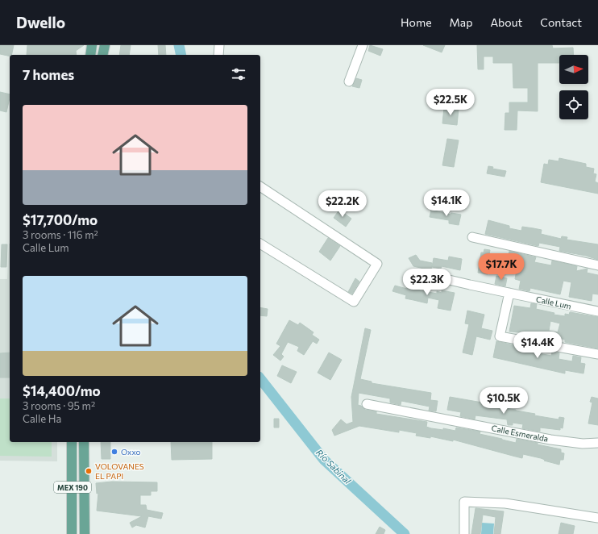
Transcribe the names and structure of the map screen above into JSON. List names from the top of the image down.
{
  "streets": {
    "main road": ["MEX 190"],
    "street": ["Calle Lum", "Calle Esmeralda"]
  },
  "water": ["Río Sabinal"],
  "places": ["Oxxo", "VOLOVANES EL PAPI"],
  "north": "right",
  "page": {
    "header": "Dwello",
    "nav": [
      "Home",
      "Map",
      "About",
      "Contact"
    ],
    "heading": "7 homes",
    "price": [
      "$22.5K",
      "$14.1K",
      "$22.2K",
      "$17.7K",
      "$22.3K",
      "$14.4K",
      "$10.5K"
    ],
    "list": [
      {
        "name": "$17,700/mo",
        "note": "3 rooms · 116 m² · Calle Lum"
      },
      {
        "name": "$14,400/mo",
        "note": "3 rooms · 95 m² · Calle Ha"
      }
    ]
  }
}
